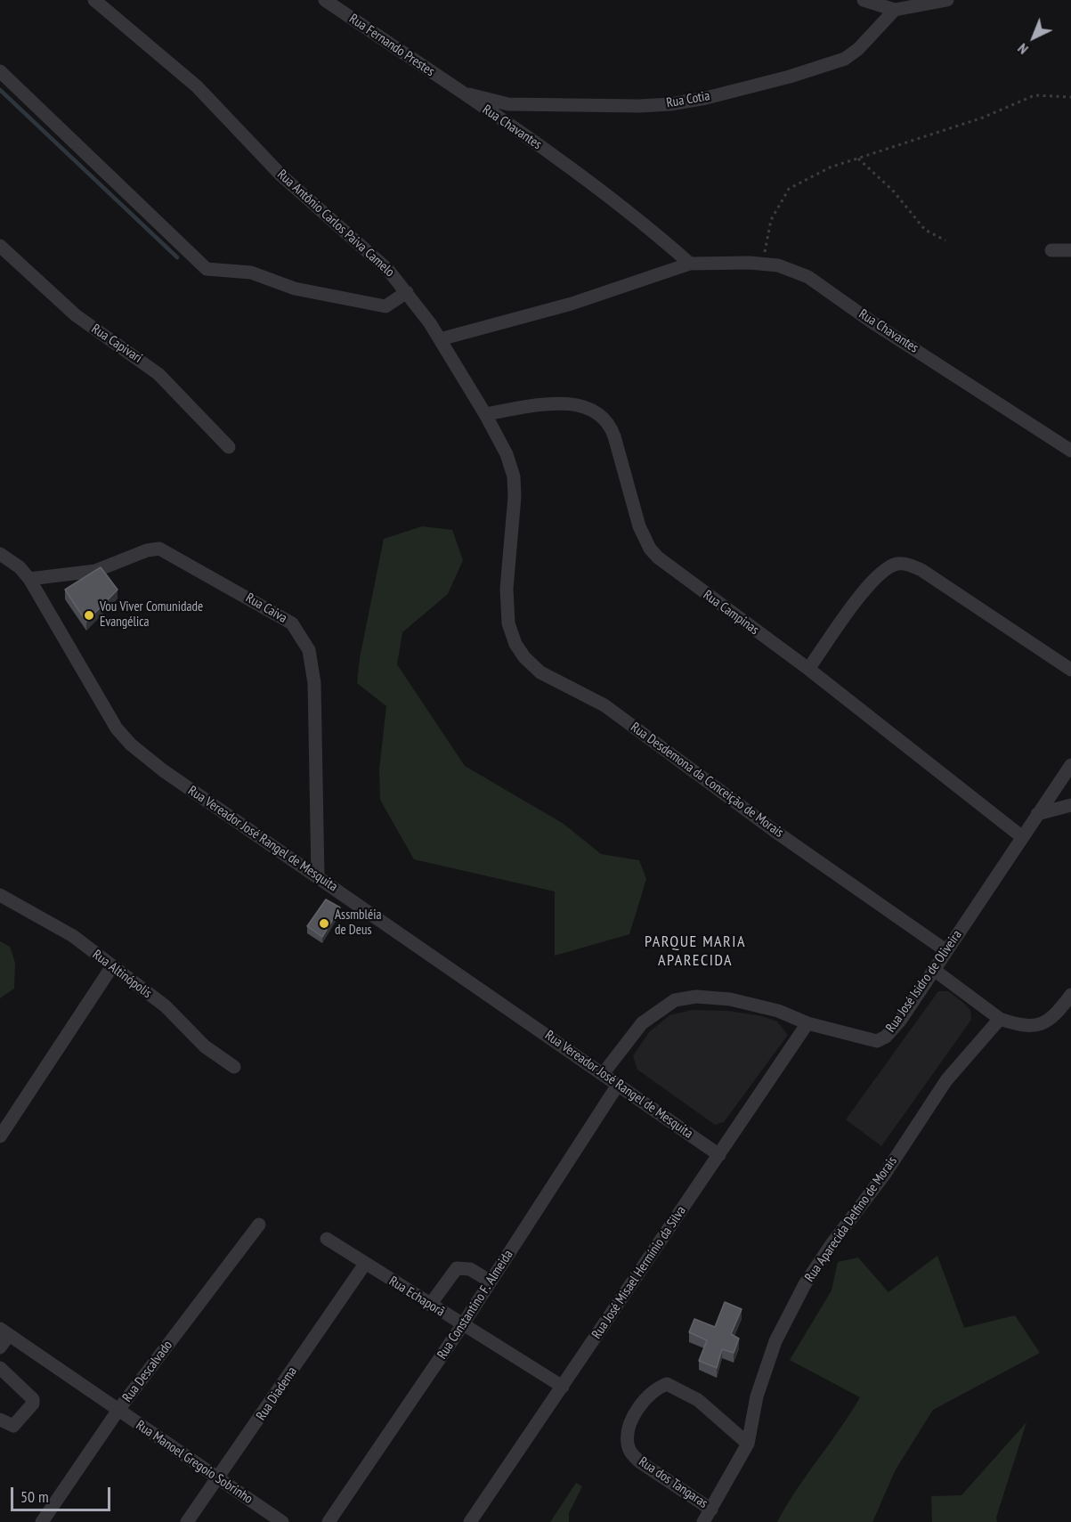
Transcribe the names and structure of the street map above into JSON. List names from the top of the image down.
{
  "streets": {
    "street": [
      "Rua Fernando Prestes",
      "Rua Cotia",
      "Rua Chavantes",
      "Rua Antônio Carlos Paiva Camelo",
      "Rua Capivari",
      "Rua Caiva",
      "Rua Campinas",
      "Rua Desdemona da Conceição de Morais",
      "Rua Vereador José Rangel de Mesquita",
      "Rua Altinópolis",
      "Rua José Isidro de Oliveira",
      "Rua Aparecida Delfino de Morais",
      "Rua José Misael Hermínio da Silva",
      "Rua Echaporã",
      "Rua Constantino F. Almeida",
      "Rua Descalvado",
      "Rua Diadema",
      "Rua Manoel Gregoio Sobrinho",
      "Rua dos Tangaras"
    ]
  },
  "crossings": [
    ["Rua Fernando Prestes", "Rua Cotia"],
    ["Rua Fernando Prestes", "Rua Chavantes"],
    ["Rua Cotia", "Rua Chavantes"],
    ["Rua Chavantes", "Rua Antônio Carlos Paiva Camelo"],
    ["Rua Antônio Carlos Paiva Camelo", "Rua Campinas"],
    ["Rua Antônio Carlos Paiva Camelo", "Rua Desdemona da Conceição de Morais"],
    ["Rua Caiva", "Rua Vereador José Rangel de Mesquita"],
    ["Rua Campinas", "Rua José Isidro de Oliveira"],
    ["Rua Desdemona da Conceição de Morais", "Rua José Isidro de Oliveira"],
    ["Rua Vereador José Rangel de Mesquita", "Rua José Isidro de Oliveira"],
    ["Rua Vereador José Rangel de Mesquita", "Rua José Misael Hermínio da Silva"],
    ["Rua Vereador José Rangel de Mesquita", "Rua Constantino F. Almeida"],
    ["Rua José Isidro de Oliveira", "Rua José Misael Hermínio da Silva"],
    ["Rua Aparecida Delfino de Morais", "Rua dos Tangaras"],
    ["Rua José Misael Hermínio da Silva", "Rua Echaporã"],
    ["Rua Echaporã", "Rua Constantino F. Almeida"],
    ["Rua Echaporã", "Rua Diadema"],
    ["Rua Descalvado", "Rua Manoel Gregoio Sobrinho"],
    ["Rua Diadema", "Rua Manoel Gregoio Sobrinho"]
  ],
  "districts": ["PARQUE MARIA APARECIDA"],
  "places": ["Vou Viver Comunidade Evangélica", "Assmbléia de Deus"],
  "scale_bar": "50 m",
  "north": "bottom left"
}
